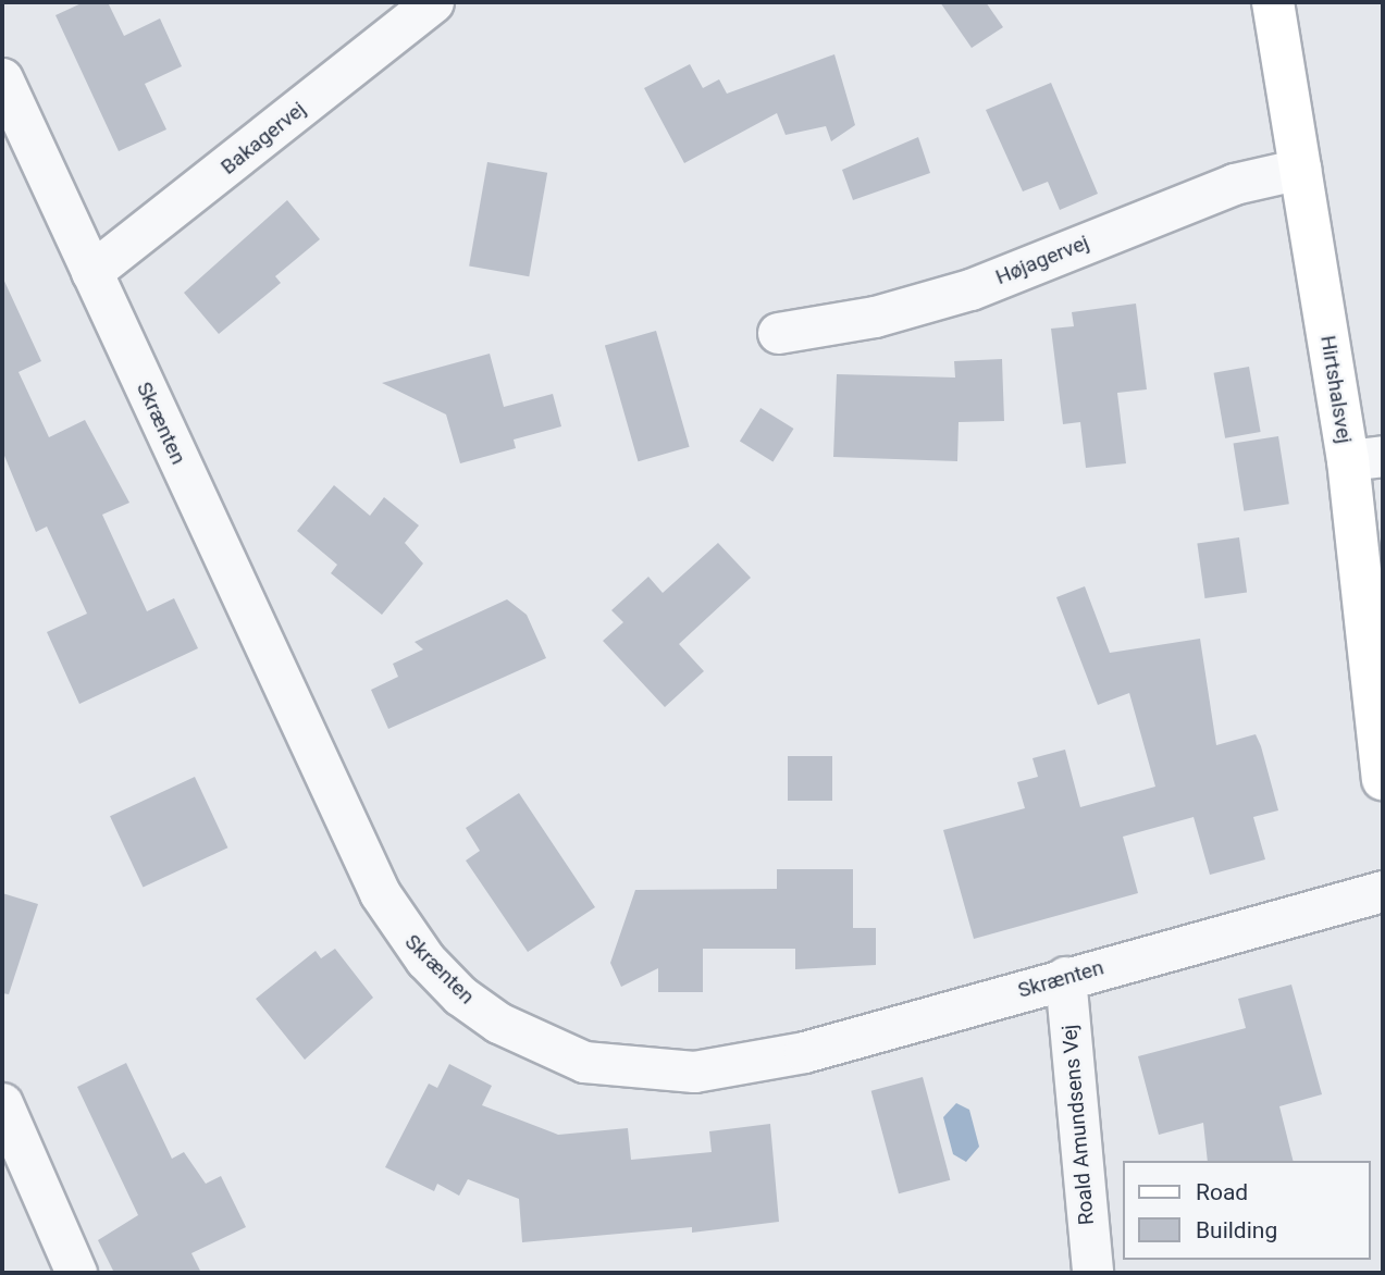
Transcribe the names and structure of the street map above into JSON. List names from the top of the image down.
{
  "streets": {
    "street": [
      "Bakagervej",
      "Højagervej",
      "Hirtshalsvej",
      "Skrænten",
      "Roald Amundsens Vej"
    ]
  },
  "crossings": [
    ["Bakagervej", "Skrænten"],
    ["Højagervej", "Hirtshalsvej"],
    ["Skrænten", "Roald Amundsens Vej"]
  ],
  "legend": ["Road", "Building"]
}
